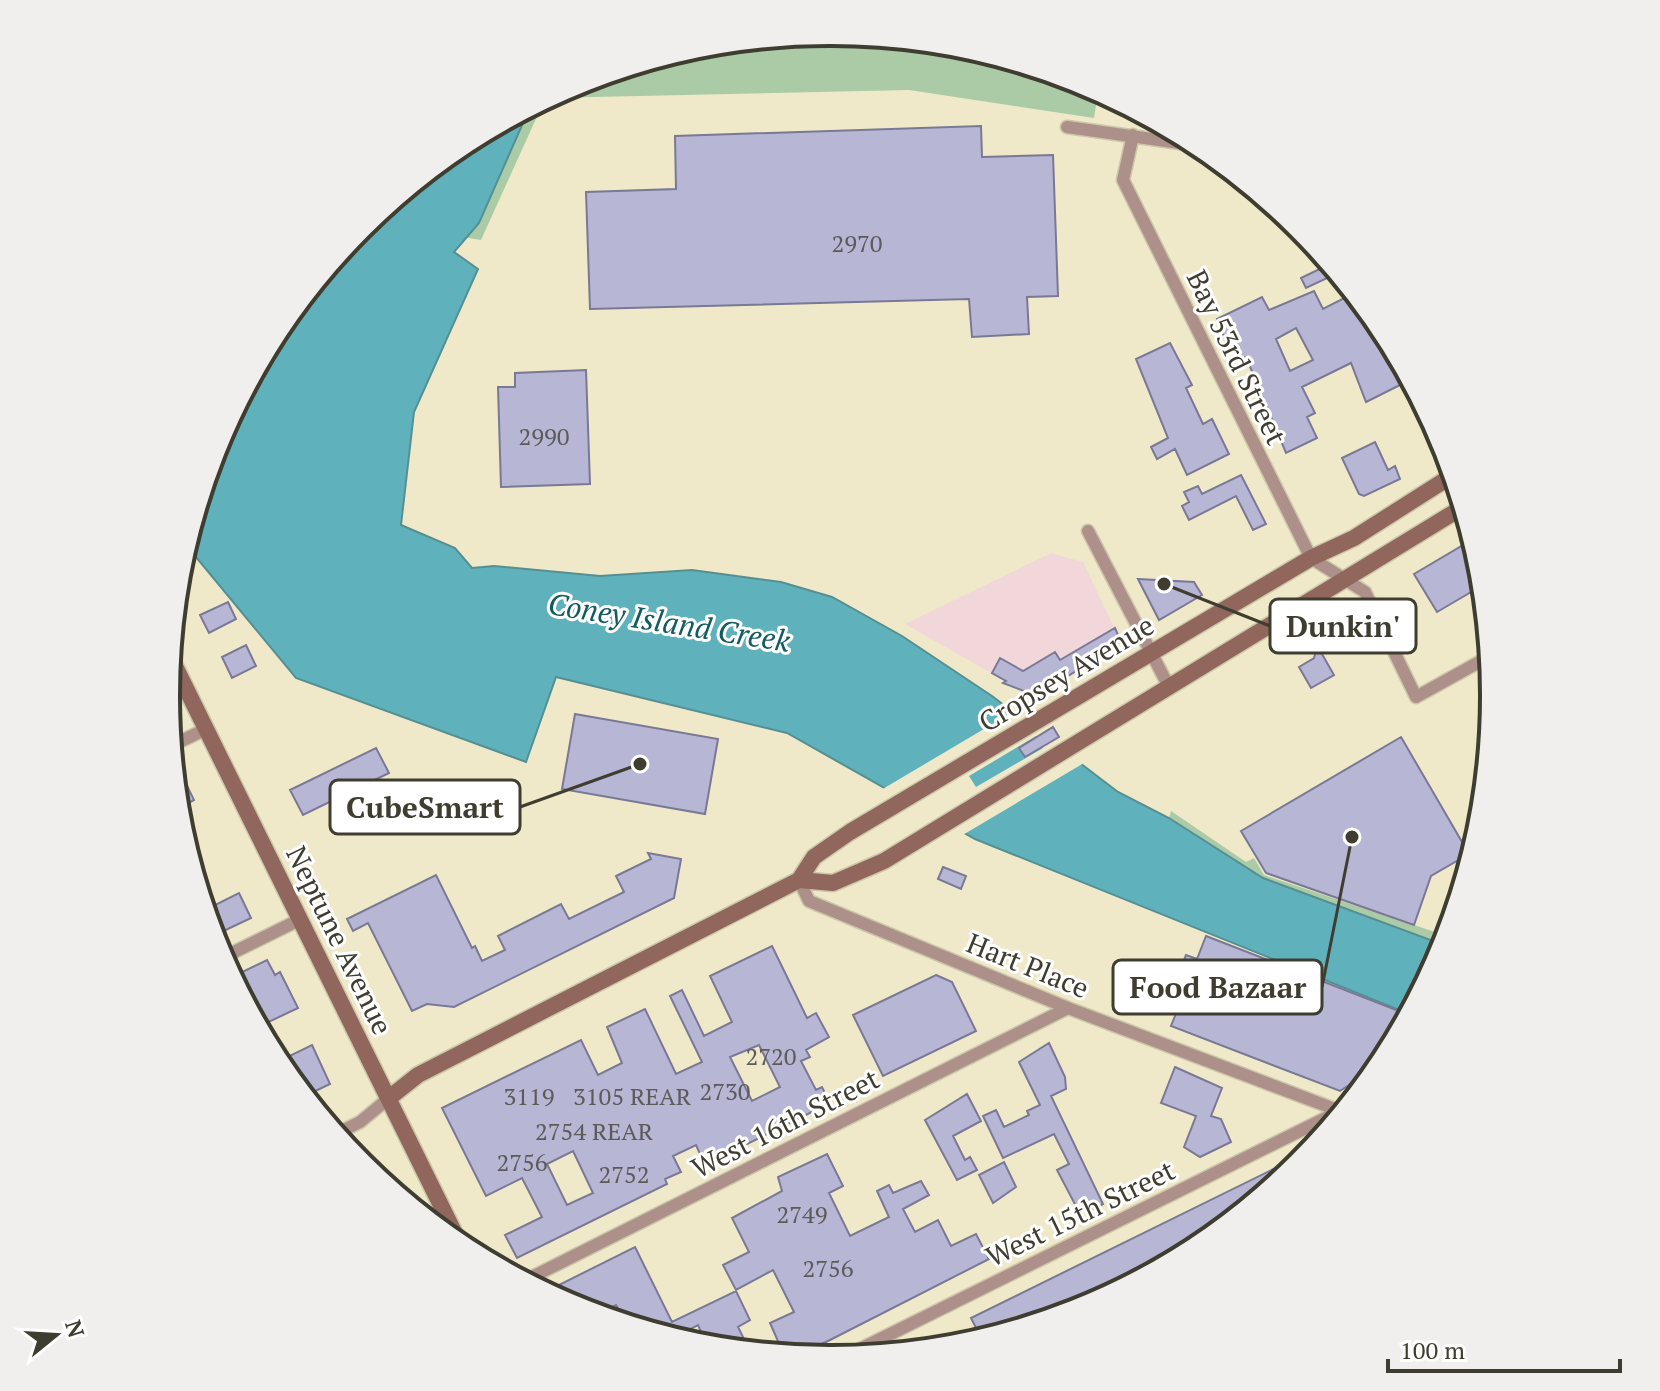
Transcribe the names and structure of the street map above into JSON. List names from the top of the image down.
{
  "streets": {
    "main road": ["Cropsey Avenue", "Neptune Avenue"],
    "street": [
      "Bay 53rd Street",
      "Hart Place",
      "West 16th Street",
      "West 15th Street"
    ]
  },
  "crossings": [
    ["Bay 53rd Street", "Cropsey Avenue"],
    ["Cropsey Avenue", "Neptune Avenue"],
    ["Cropsey Avenue", "Hart Place"],
    ["Hart Place", "West 16th Street"]
  ],
  "water": ["Coney Island Creek"],
  "places": ["Dunkin'", "CubeSmart", "Food Bazaar"],
  "house_numbers": [
    "2970",
    "2990",
    "2720",
    "2730",
    "3119",
    "3105 REAR",
    "2754 REAR",
    "2756",
    "2752",
    "2749",
    "2756"
  ],
  "scale_bar": "100 m",
  "north": "right"
}
